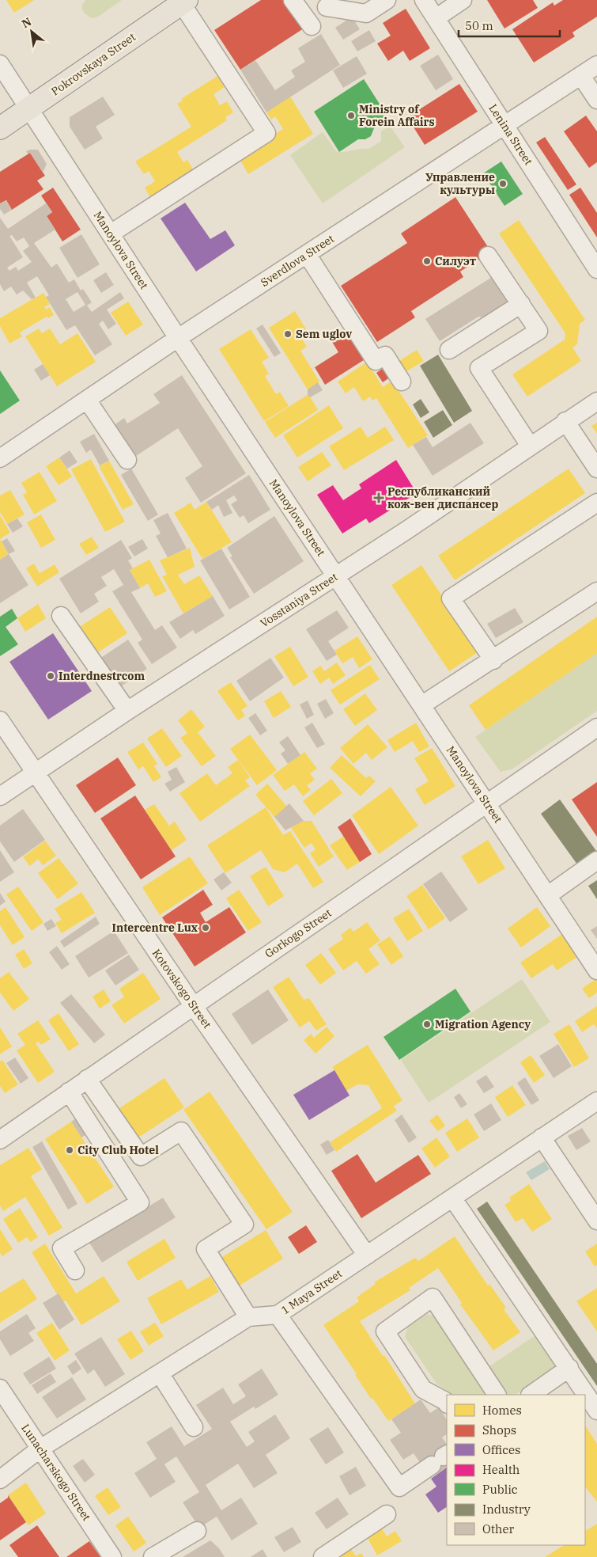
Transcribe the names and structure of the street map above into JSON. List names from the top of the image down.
{
  "streets": {
    "main road": ["Pokrovskaya Street"],
    "street": [
      "Lenina Street",
      "Manoylova Street",
      "Sverdlova Street",
      "Vosstaniya Street",
      "Gorkogo Street",
      "Kotovskogo Street",
      "1 Maya Street",
      "Lunacharskogo Street"
    ]
  },
  "crossings": [
    ["Pokrovskaya Street", "Manoylova Street"],
    ["Lenina Street", "Sverdlova Street"],
    ["Manoylova Street", "Sverdlova Street"],
    ["Manoylova Street", "Vosstaniya Street"],
    ["Manoylova Street", "Gorkogo Street"],
    ["Vosstaniya Street", "Kotovskogo Street"],
    ["Gorkogo Street", "Kotovskogo Street"],
    ["Kotovskogo Street", "1 Maya Street"],
    ["1 Maya Street", "Lunacharskogo Street"]
  ],
  "places": {
    "other": [
      "Ministry of Forein Affairs",
      "Управление культуры",
      "Силуэт",
      "Sem uglov",
      "Interdnestrcom",
      "Intercentre Lux",
      "Migration Agency",
      "City Club Hotel"
    ],
    "health": ["Республиканский кож-вен диспансер"]
  },
  "legend": [
    "Homes",
    "Shops",
    "Offices",
    "Health",
    "Public",
    "Industry",
    "Other"
  ],
  "scale_bar": "50 m",
  "north": "top left"
}
